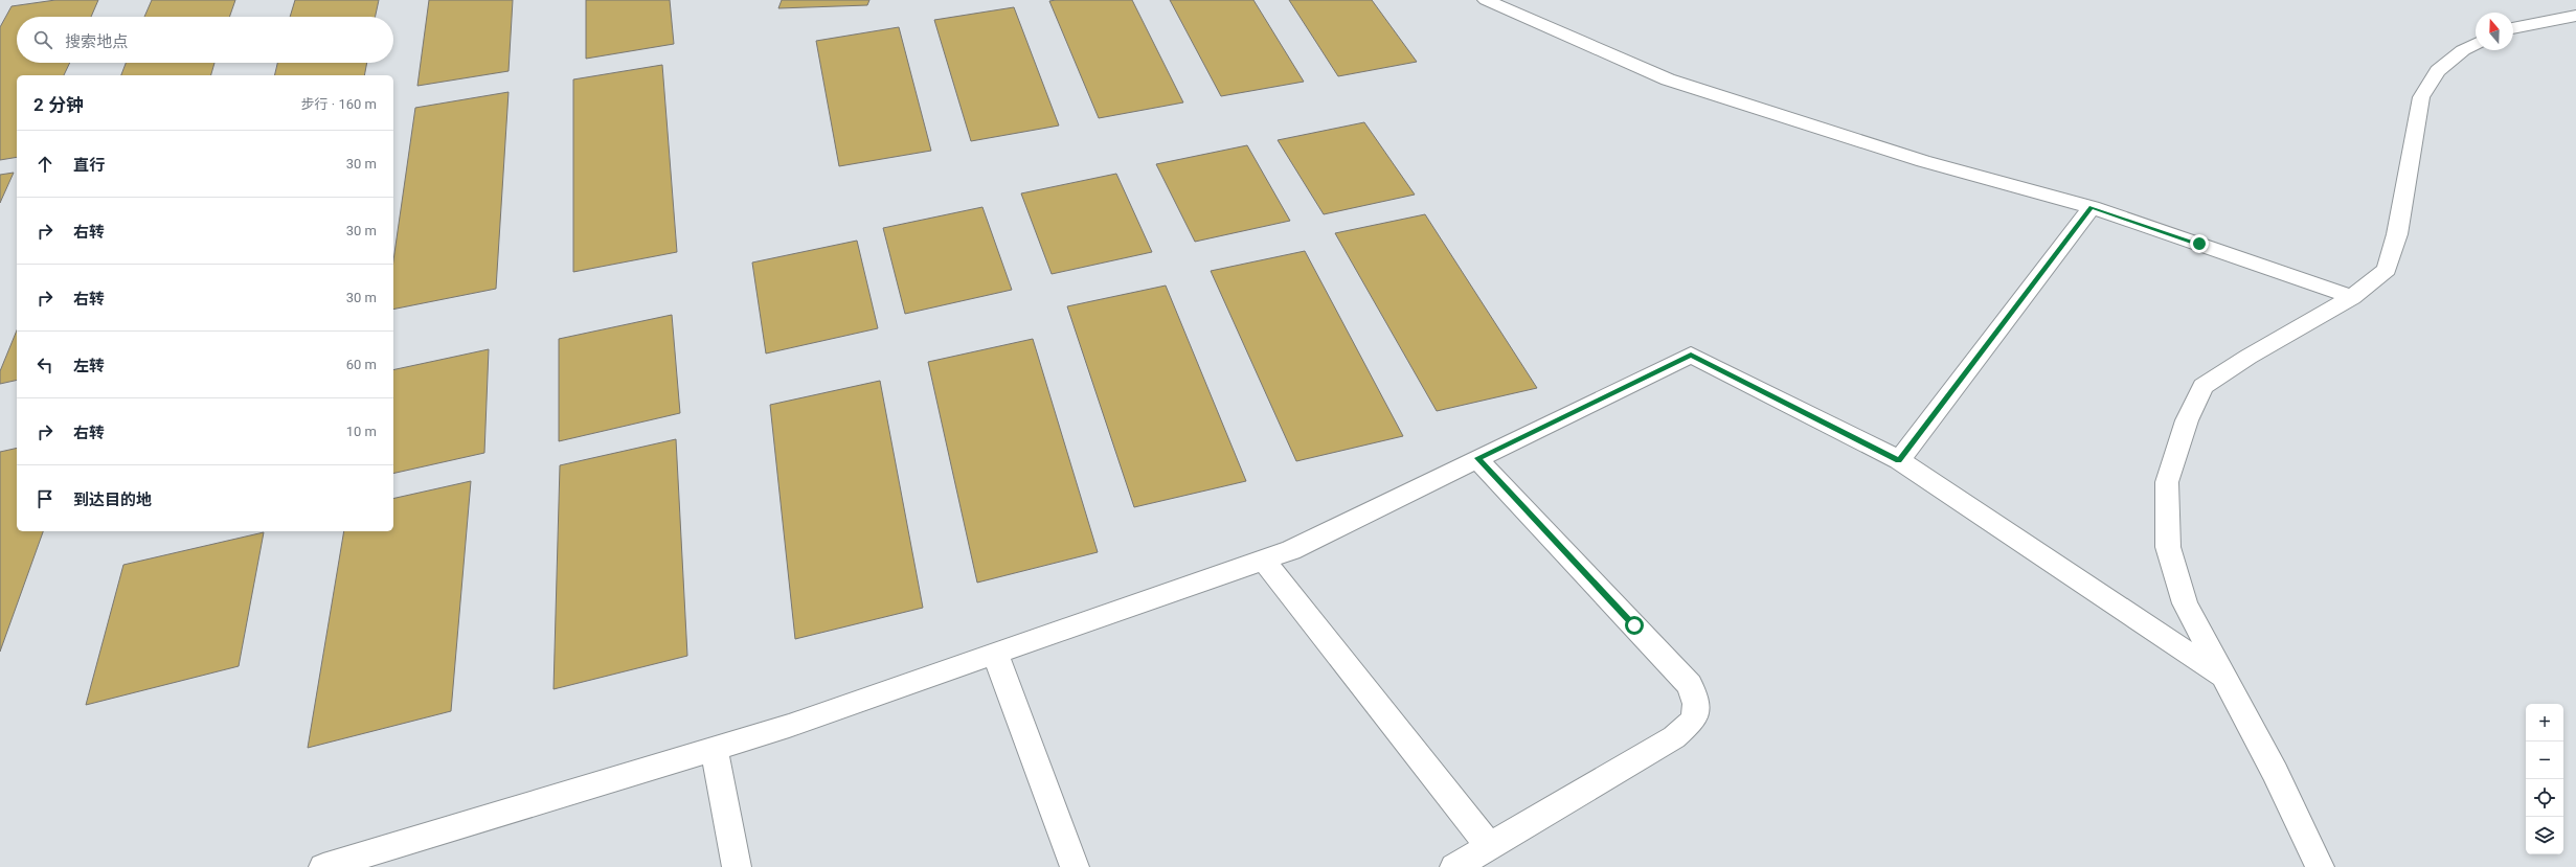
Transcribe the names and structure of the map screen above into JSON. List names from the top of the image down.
{
  "north": "top",
  "page": {
    "search": "搜索地点",
    "heading": ["2 分钟", "步行 · 160 m"],
    "list": [
      ["直行", "30 m"],
      ["右转", "30 m"],
      ["右转", "30 m"],
      ["左转", "60 m"],
      ["右转", "10 m"],
      "到达目的地"
    ],
    "map_buttons": ["+", "−"]
  }
}
